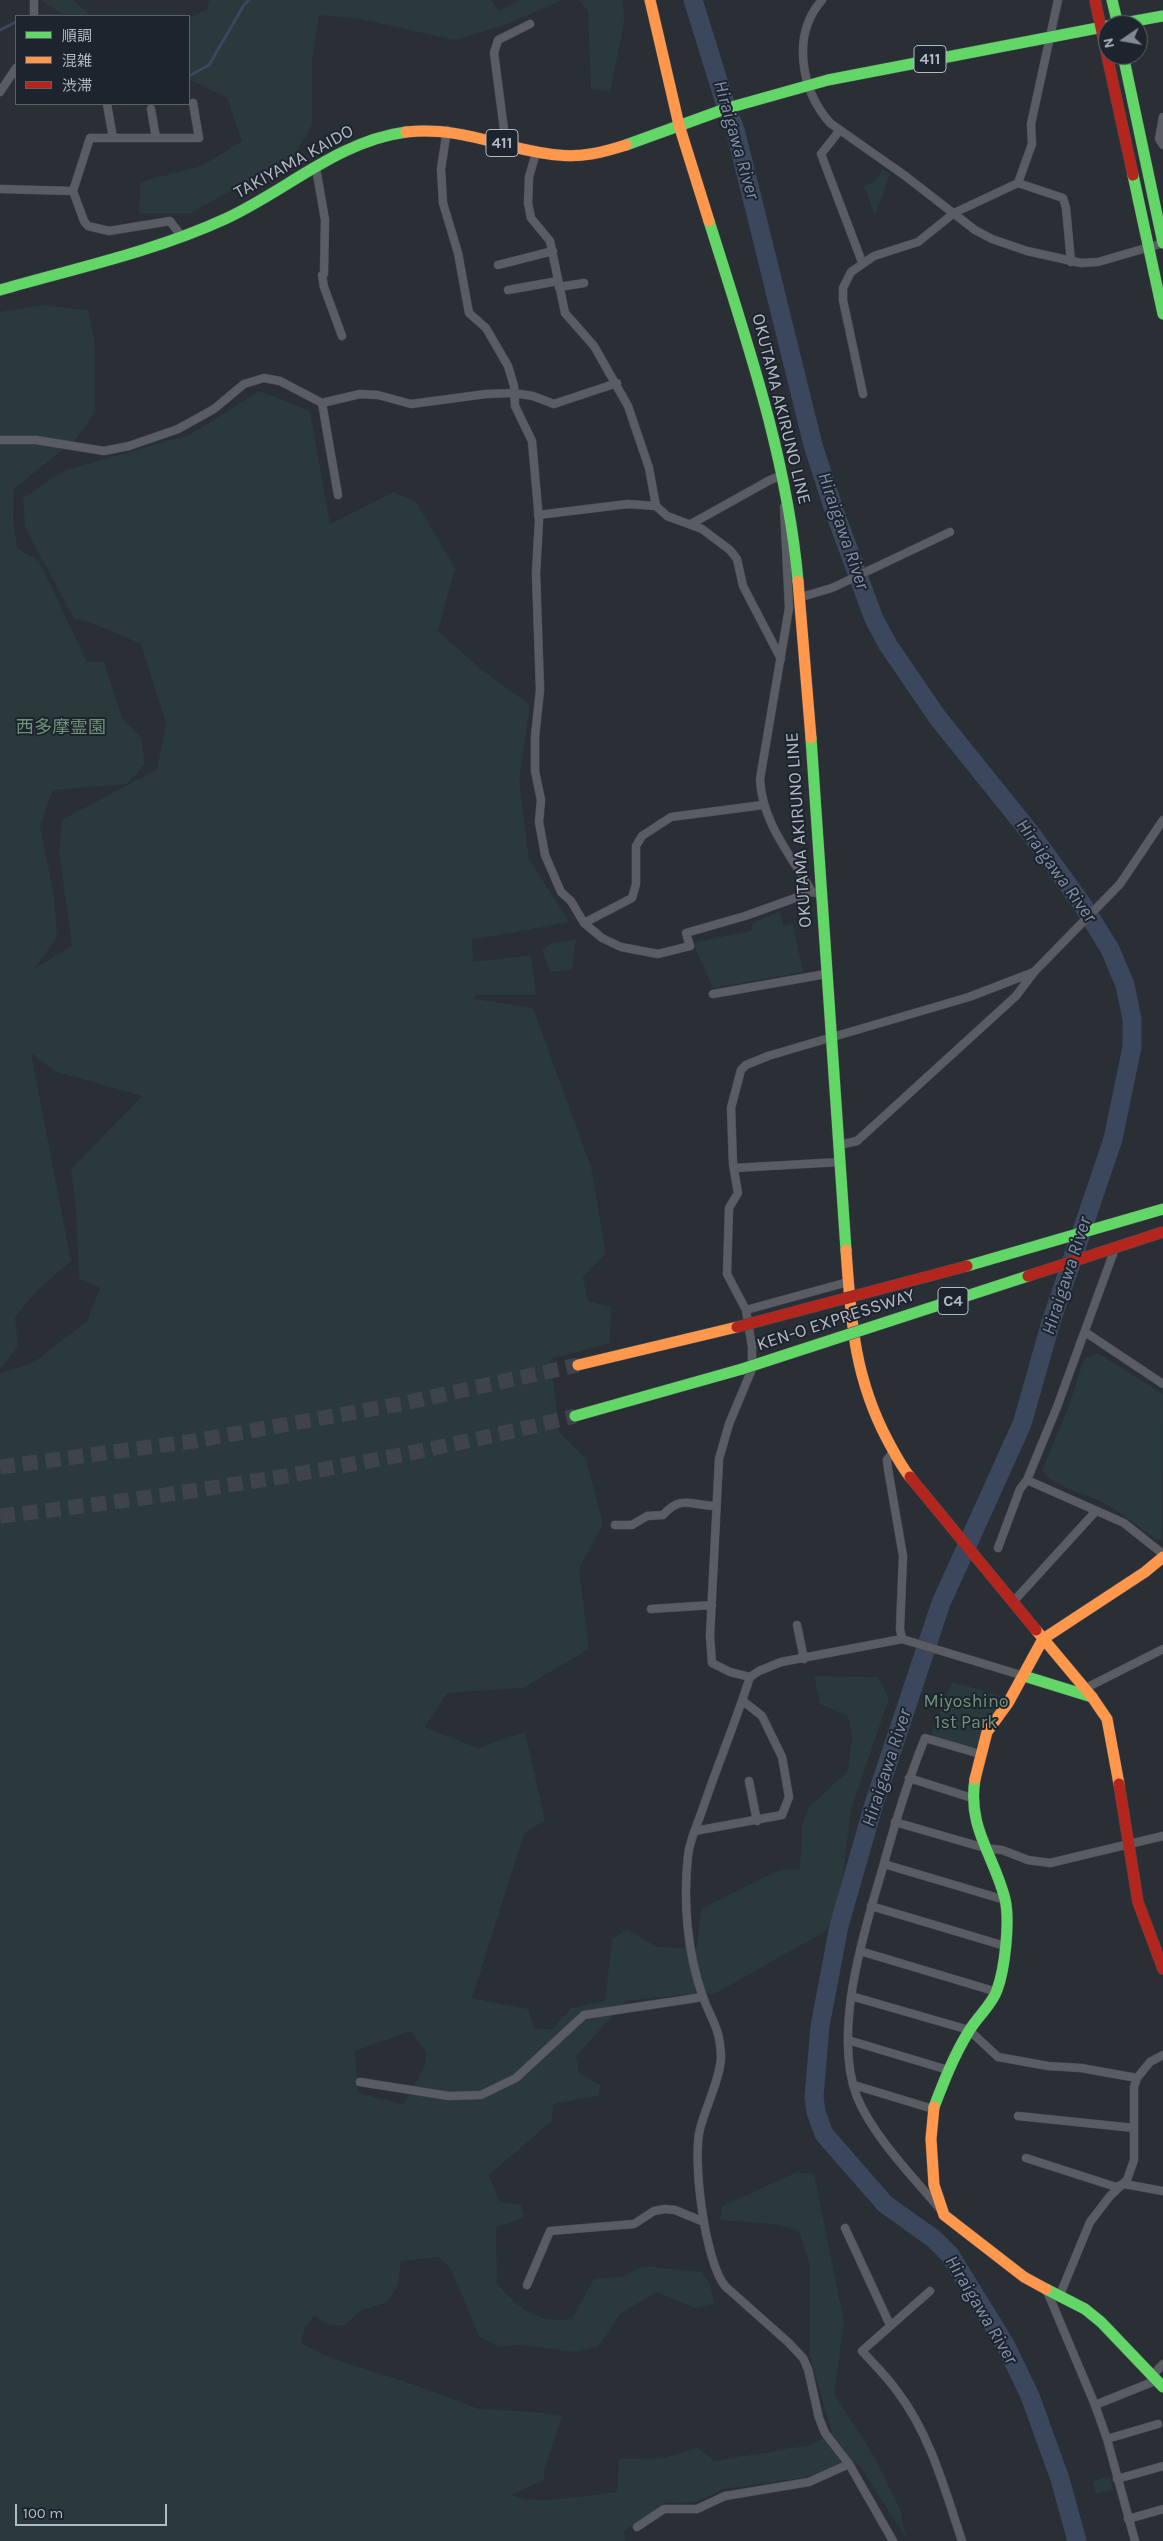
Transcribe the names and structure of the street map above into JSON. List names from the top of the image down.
{
  "streets": {
    "main road": [
      "411",
      "TAKIYAMA KAIDO",
      "OKUTAMA AKIRUNO LINE",
      "C4",
      "KEN-O EXPRESSWAY"
    ]
  },
  "crossings": [
    ["411", "TAKIYAMA KAIDO"],
    ["TAKIYAMA KAIDO", "OKUTAMA AKIRUNO LINE"]
  ],
  "water": ["Hiraigawa River"],
  "parks": ["西多摩霊園", "Miyoshino 1st Park"],
  "legend": ["順調", "混雑", "渋滞"],
  "scale_bar": "100 m",
  "north": "left"
}
